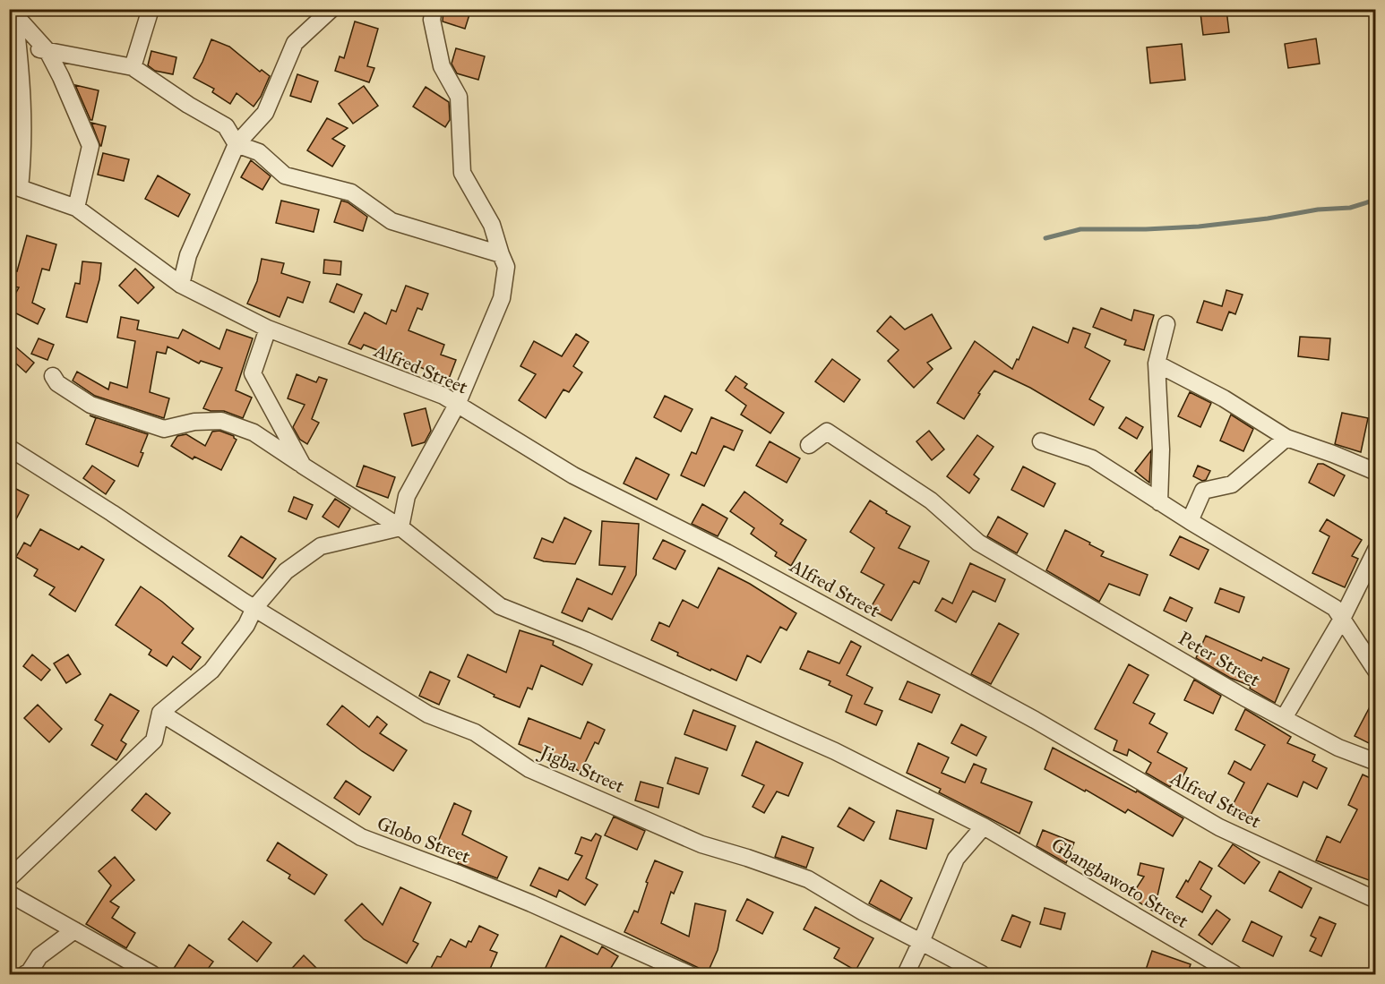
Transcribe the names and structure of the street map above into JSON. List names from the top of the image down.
{
  "streets": {
    "street": [
      "Alfred Street",
      "Peter Street",
      "Jigba Street",
      "Globo Street",
      "Gbangbawoto Street"
    ]
  }
}
